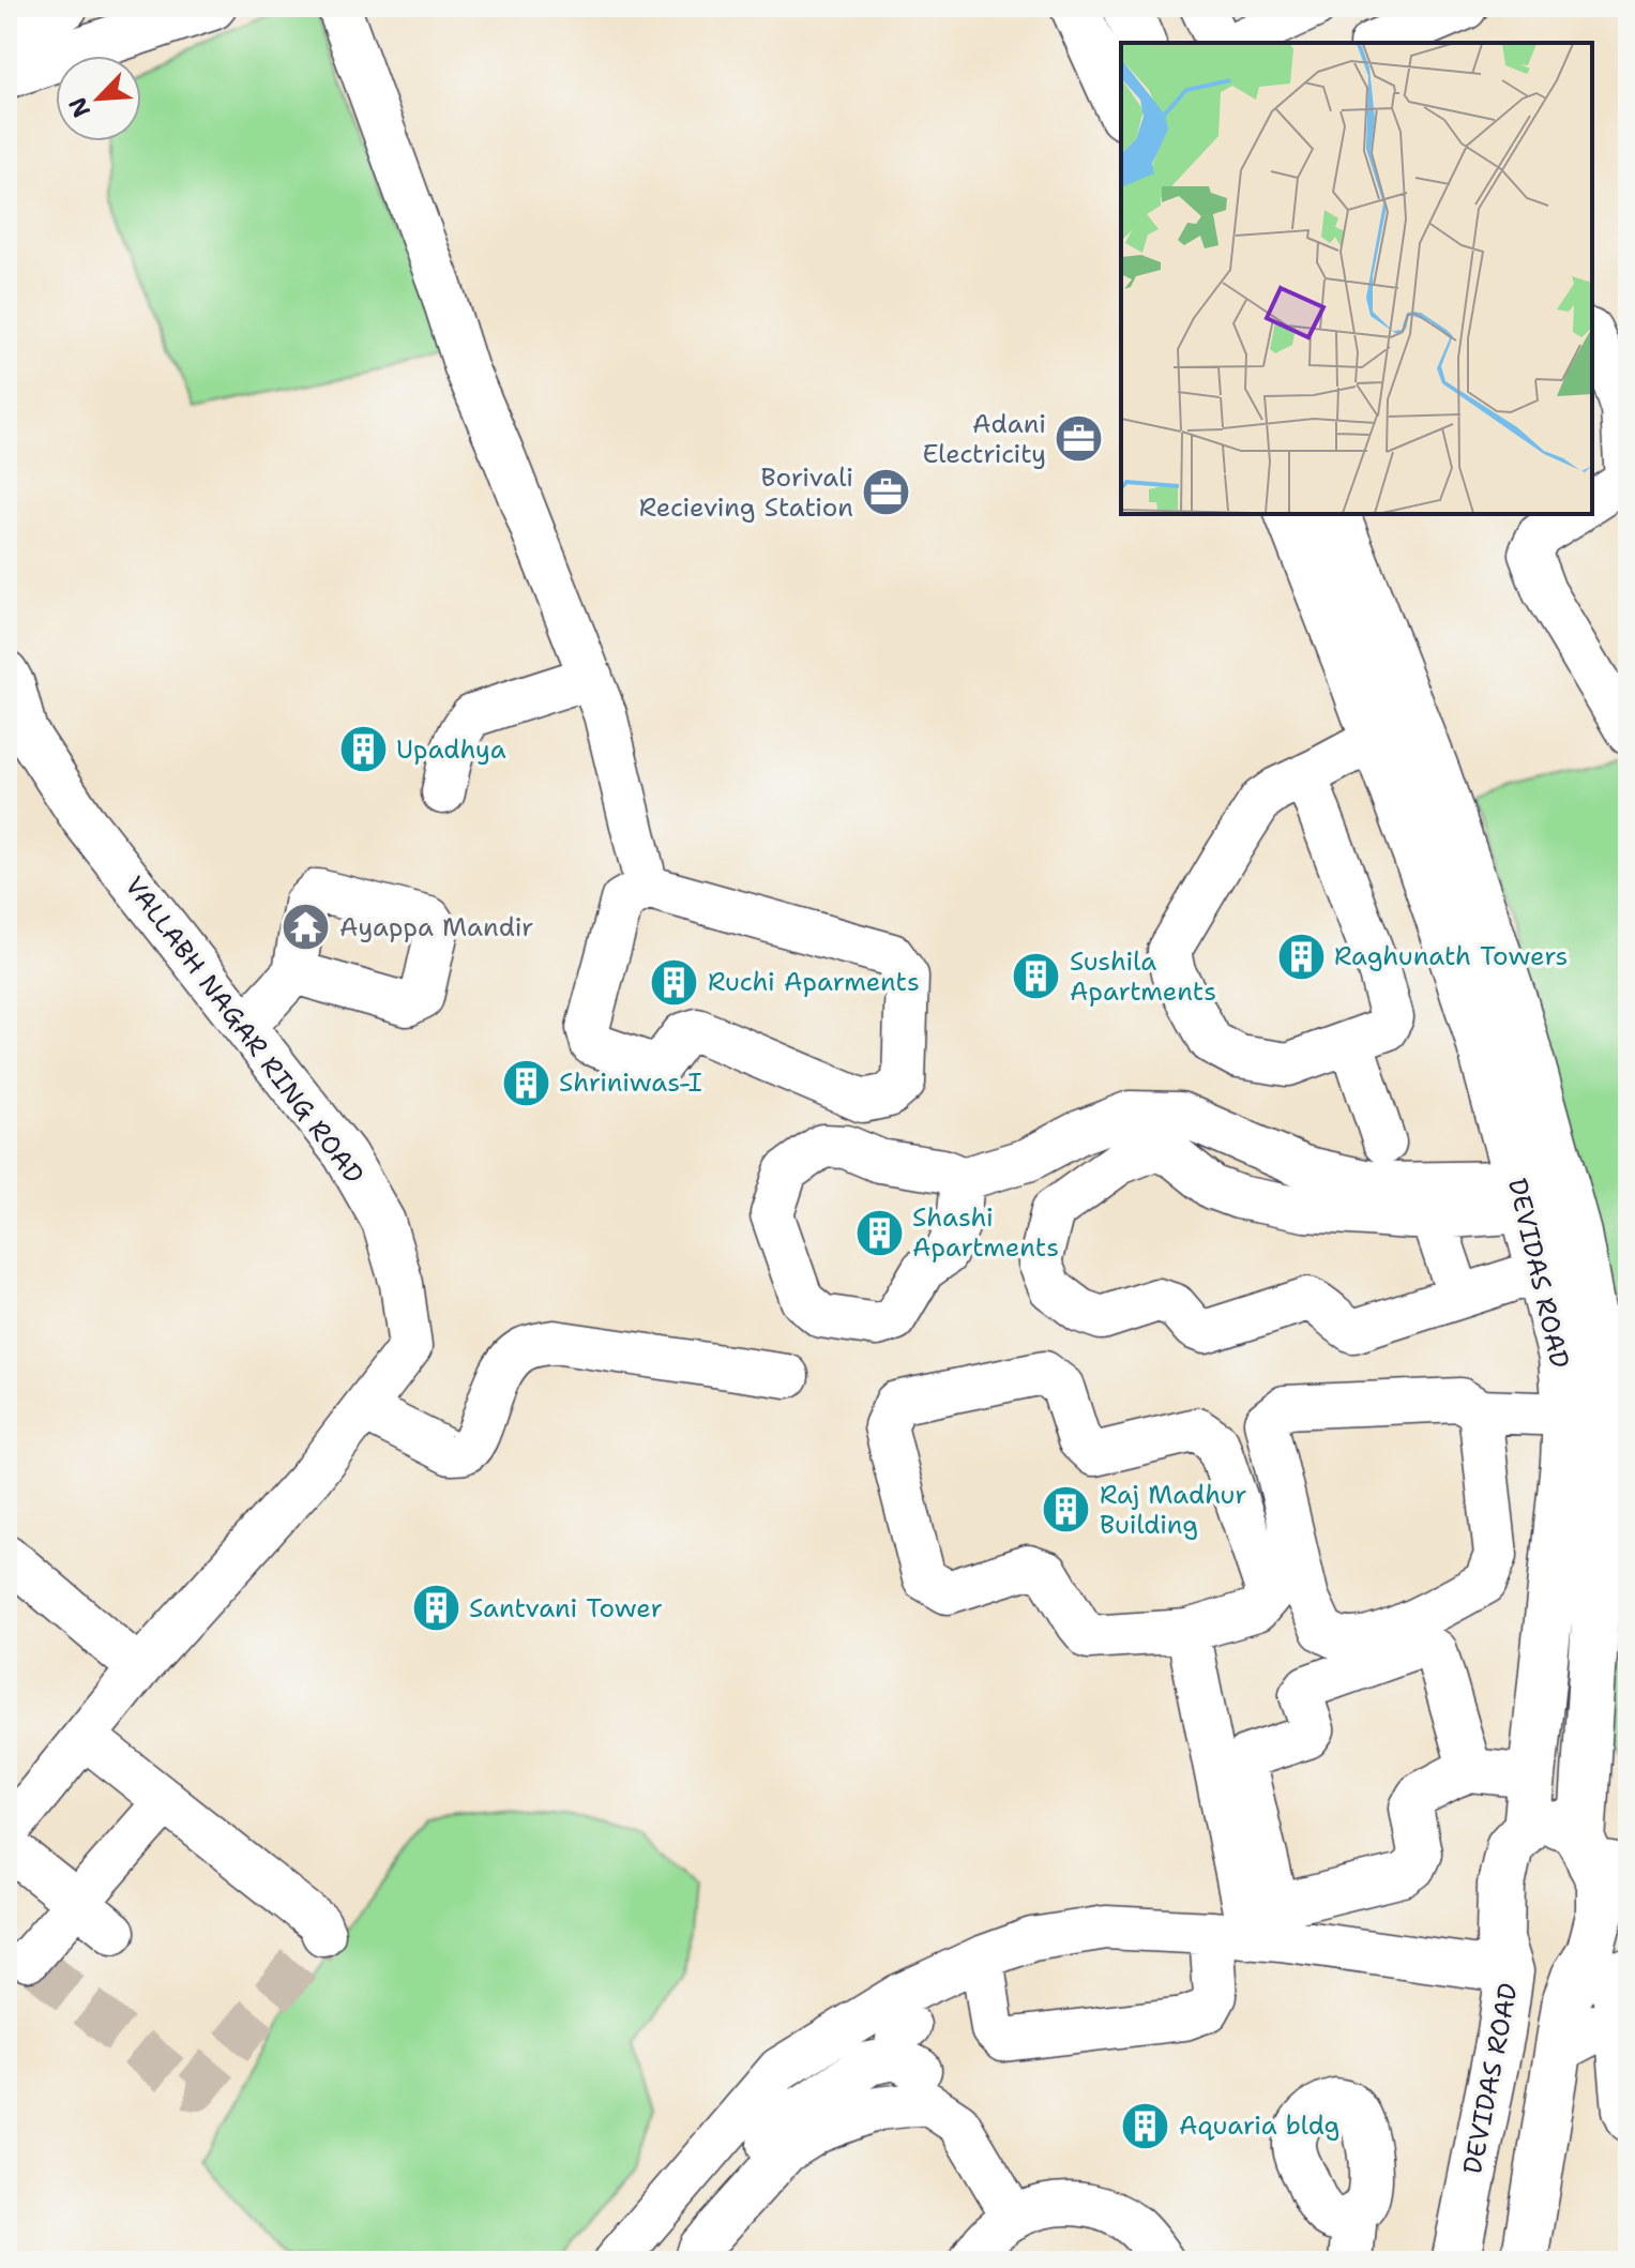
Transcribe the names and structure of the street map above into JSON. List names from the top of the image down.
{
  "streets": {
    "main road": ["DEVIDAS ROAD"],
    "street": ["VALLABH NAGAR RING ROAD"]
  },
  "places": {
    "office": ["Adani Electricity", "Borivali Recieving Station"],
    "building": [
      "Upadhya",
      "Raghunath Towers",
      "Sushila Apartments",
      "Ruchi Aparments",
      "Shriniwas-I",
      "Shashi Apartments",
      "Raj Madhur Building",
      "Santvani Tower",
      "Aquaria bldg"
    ],
    "temple": ["Ayappa Mandir"]
  },
  "north": "bottom left"
}
